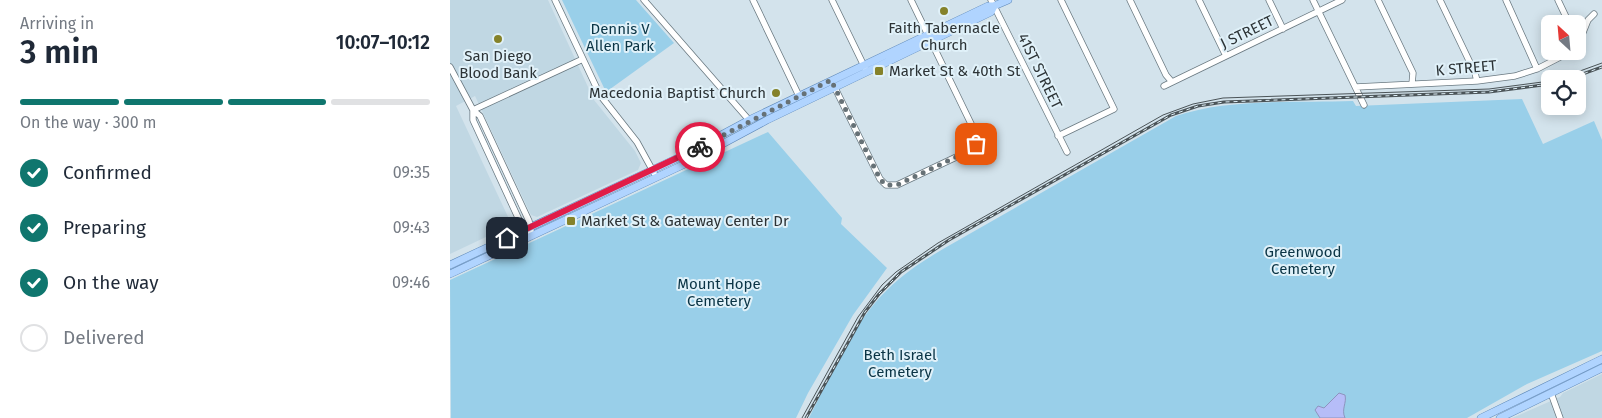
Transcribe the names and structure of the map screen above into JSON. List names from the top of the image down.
{
  "streets": {
    "street": ["J STREET", "K STREET", "41ST STREET"]
  },
  "parks": [
    "Dennis V Allen Park",
    "Greenwood Cemetery",
    "Mount Hope Cemetery",
    "Beth Israel Cemetery"
  ],
  "places": {
    "other": ["Faith Tabernacle Church", "San Diego Blood Bank", "Macedonia Baptist Church"],
    "transit": ["Market St & 40th St", "Market St & Gateway Center Dr"]
  },
  "north": "top left",
  "page": {
    "heading": ["3 min", "Arriving in", "10:07–10:12"],
    "bar": "On the way · 300 m",
    "list": [
      ["Confirmed", "09:35"],
      ["Preparing", "09:43"],
      ["On the way", "09:46"],
      "Delivered"
    ]
  }
}
